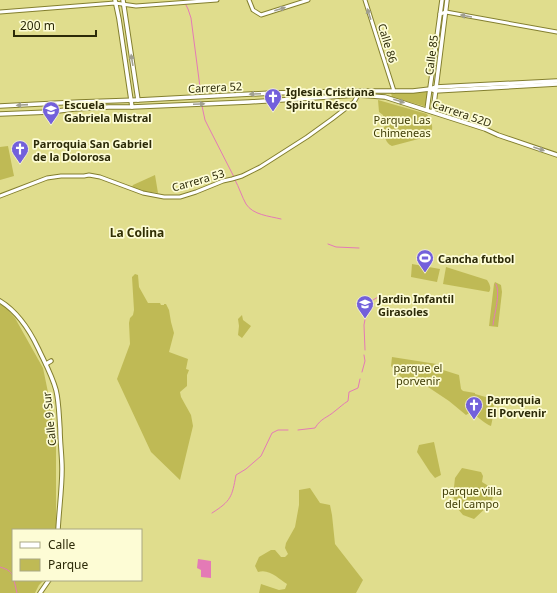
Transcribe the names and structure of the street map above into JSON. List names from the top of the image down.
{
  "streets": {
    "main road": [
      "Calle 85",
      "Carrera 52",
      "Carrera 52D",
      "Calle 9 Sur"
    ],
    "street": ["Calle 86", "Carrera 53"]
  },
  "crossings": [
    ["Calle 86", "Carrera 52"],
    ["Calle 85", "Carrera 52"],
    ["Calle 85", "Carrera 52D"],
    ["Carrera 52", "Carrera 52D"],
    ["Carrera 52", "Carrera 53"],
    ["Carrera 52D", "Carrera 53"]
  ],
  "one_way": ["Calle 86", "Carrera 52D"],
  "districts": ["La Colina"],
  "parks": ["Parque Las Chimeneas", "parque el porvenir", "parque villa del campo"],
  "places": {
    "church": ["Iglesia Cristiana Spiritu Résco", "Parroquia San Gabriel de la Dolorosa", "Parroquia El Porvenir"],
    "school or university": ["Escuela Gabriela Mistral", "Jardin Infantil Girasoles"],
    "sports": ["Cancha futbol"]
  },
  "legend": ["Calle", "Parque"],
  "scale_bar": "200 m"
}
